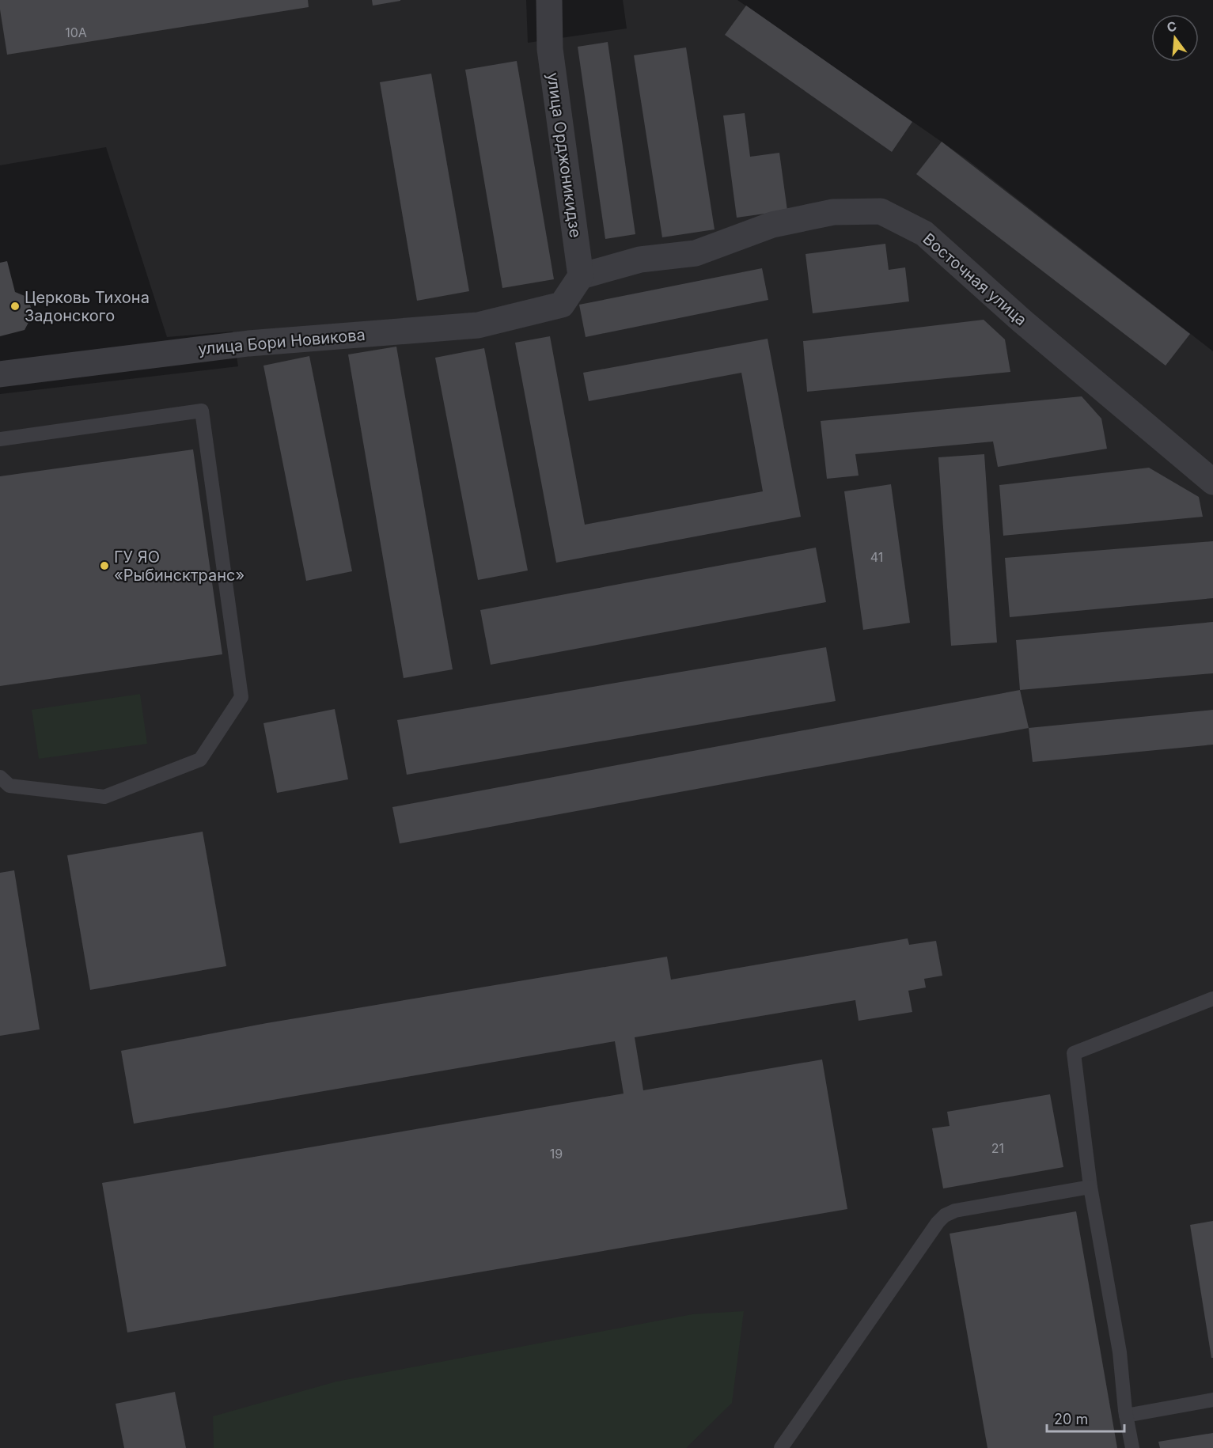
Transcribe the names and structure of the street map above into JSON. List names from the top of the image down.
{
  "streets": {
    "street": ["улица Орджоникидзе", "Восточная улица", "улица Бори Новикова"]
  },
  "crossings": [
    ["улица Орджоникидзе", "Восточная улица"],
    ["улица Орджоникидзе", "улица Бори Новикова"],
    ["Восточная улица", "улица Бори Новикова"]
  ],
  "places": ["Церковь Тихона Задонского", "ГУ ЯО «Рыбинсктранс»"],
  "house_numbers": [
    "10А",
    "41",
    "21",
    "19"
  ],
  "scale_bar": "20 m",
  "north": "top"
}
